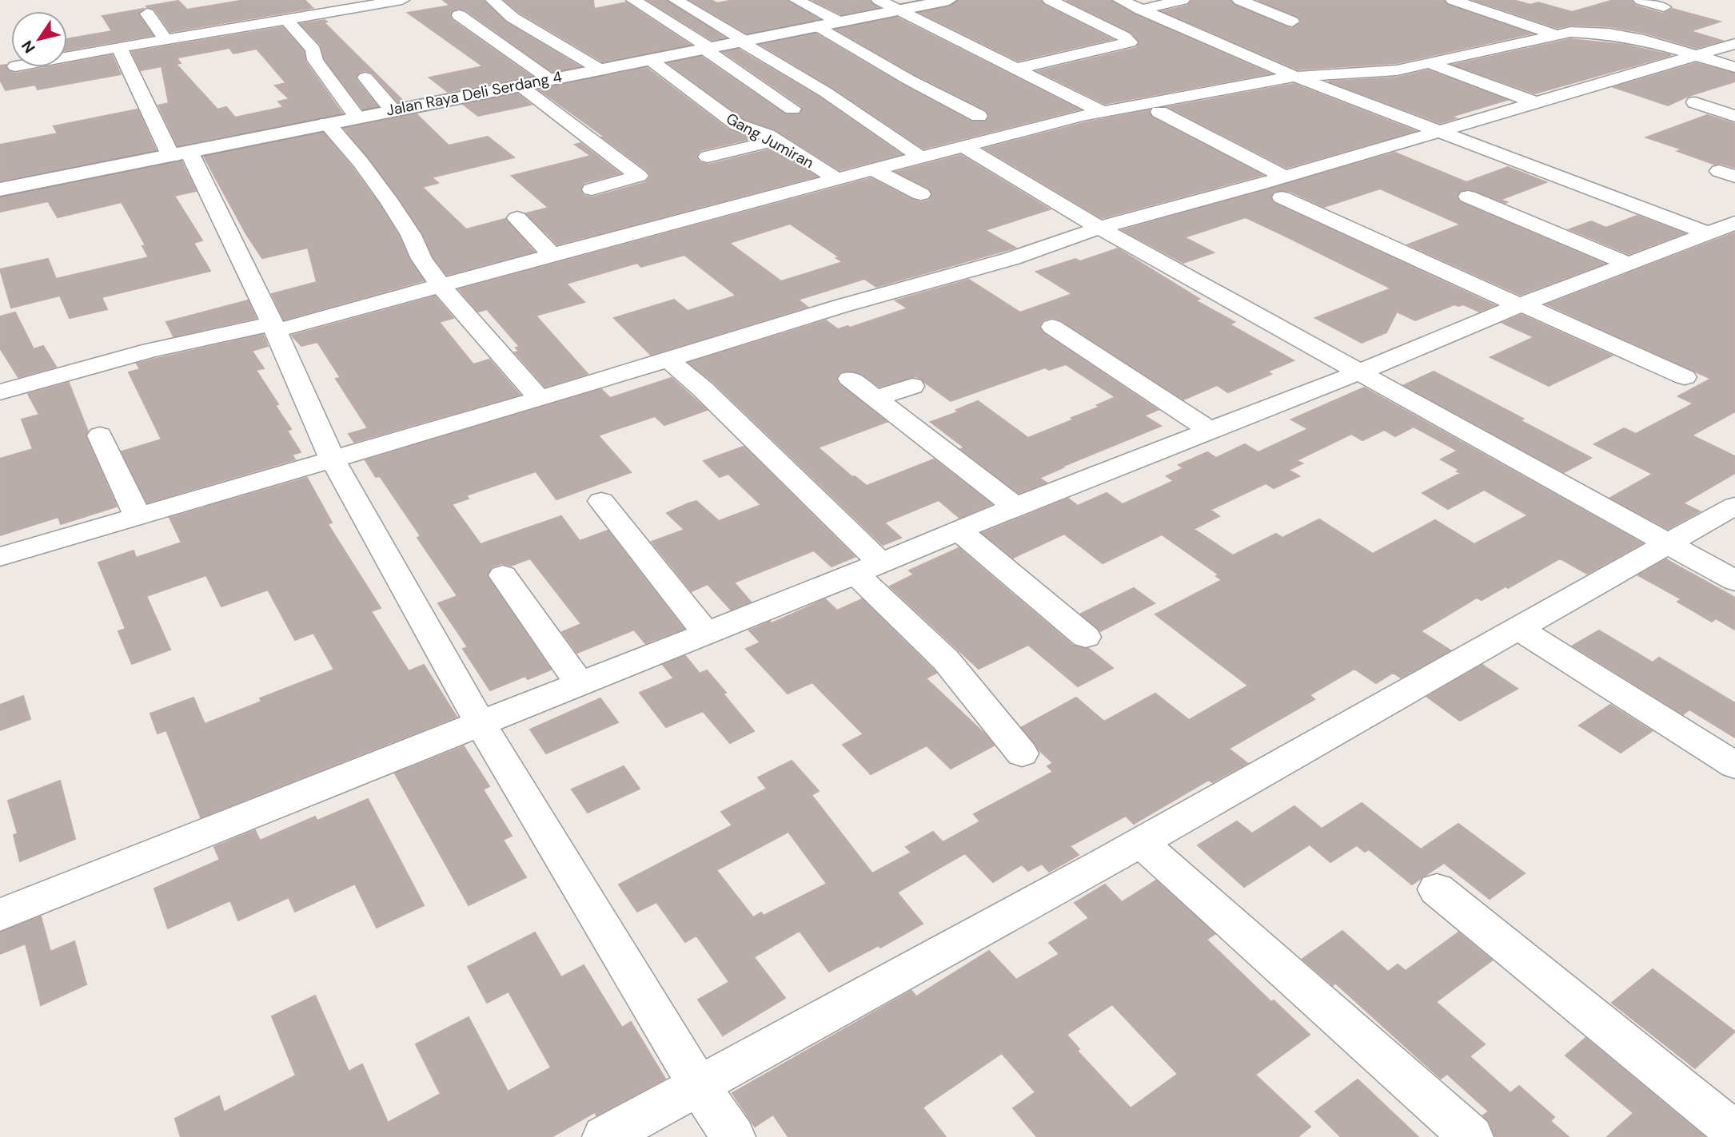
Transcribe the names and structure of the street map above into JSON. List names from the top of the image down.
{
  "streets": {
    "street": ["Jalan Raya Deli Serdang 4", "Gang Jumiran"]
  },
  "crossings": [
    ["Jalan Raya Deli Serdang 4", "Gang Jumiran"]
  ],
  "north": "bottom left"
}
